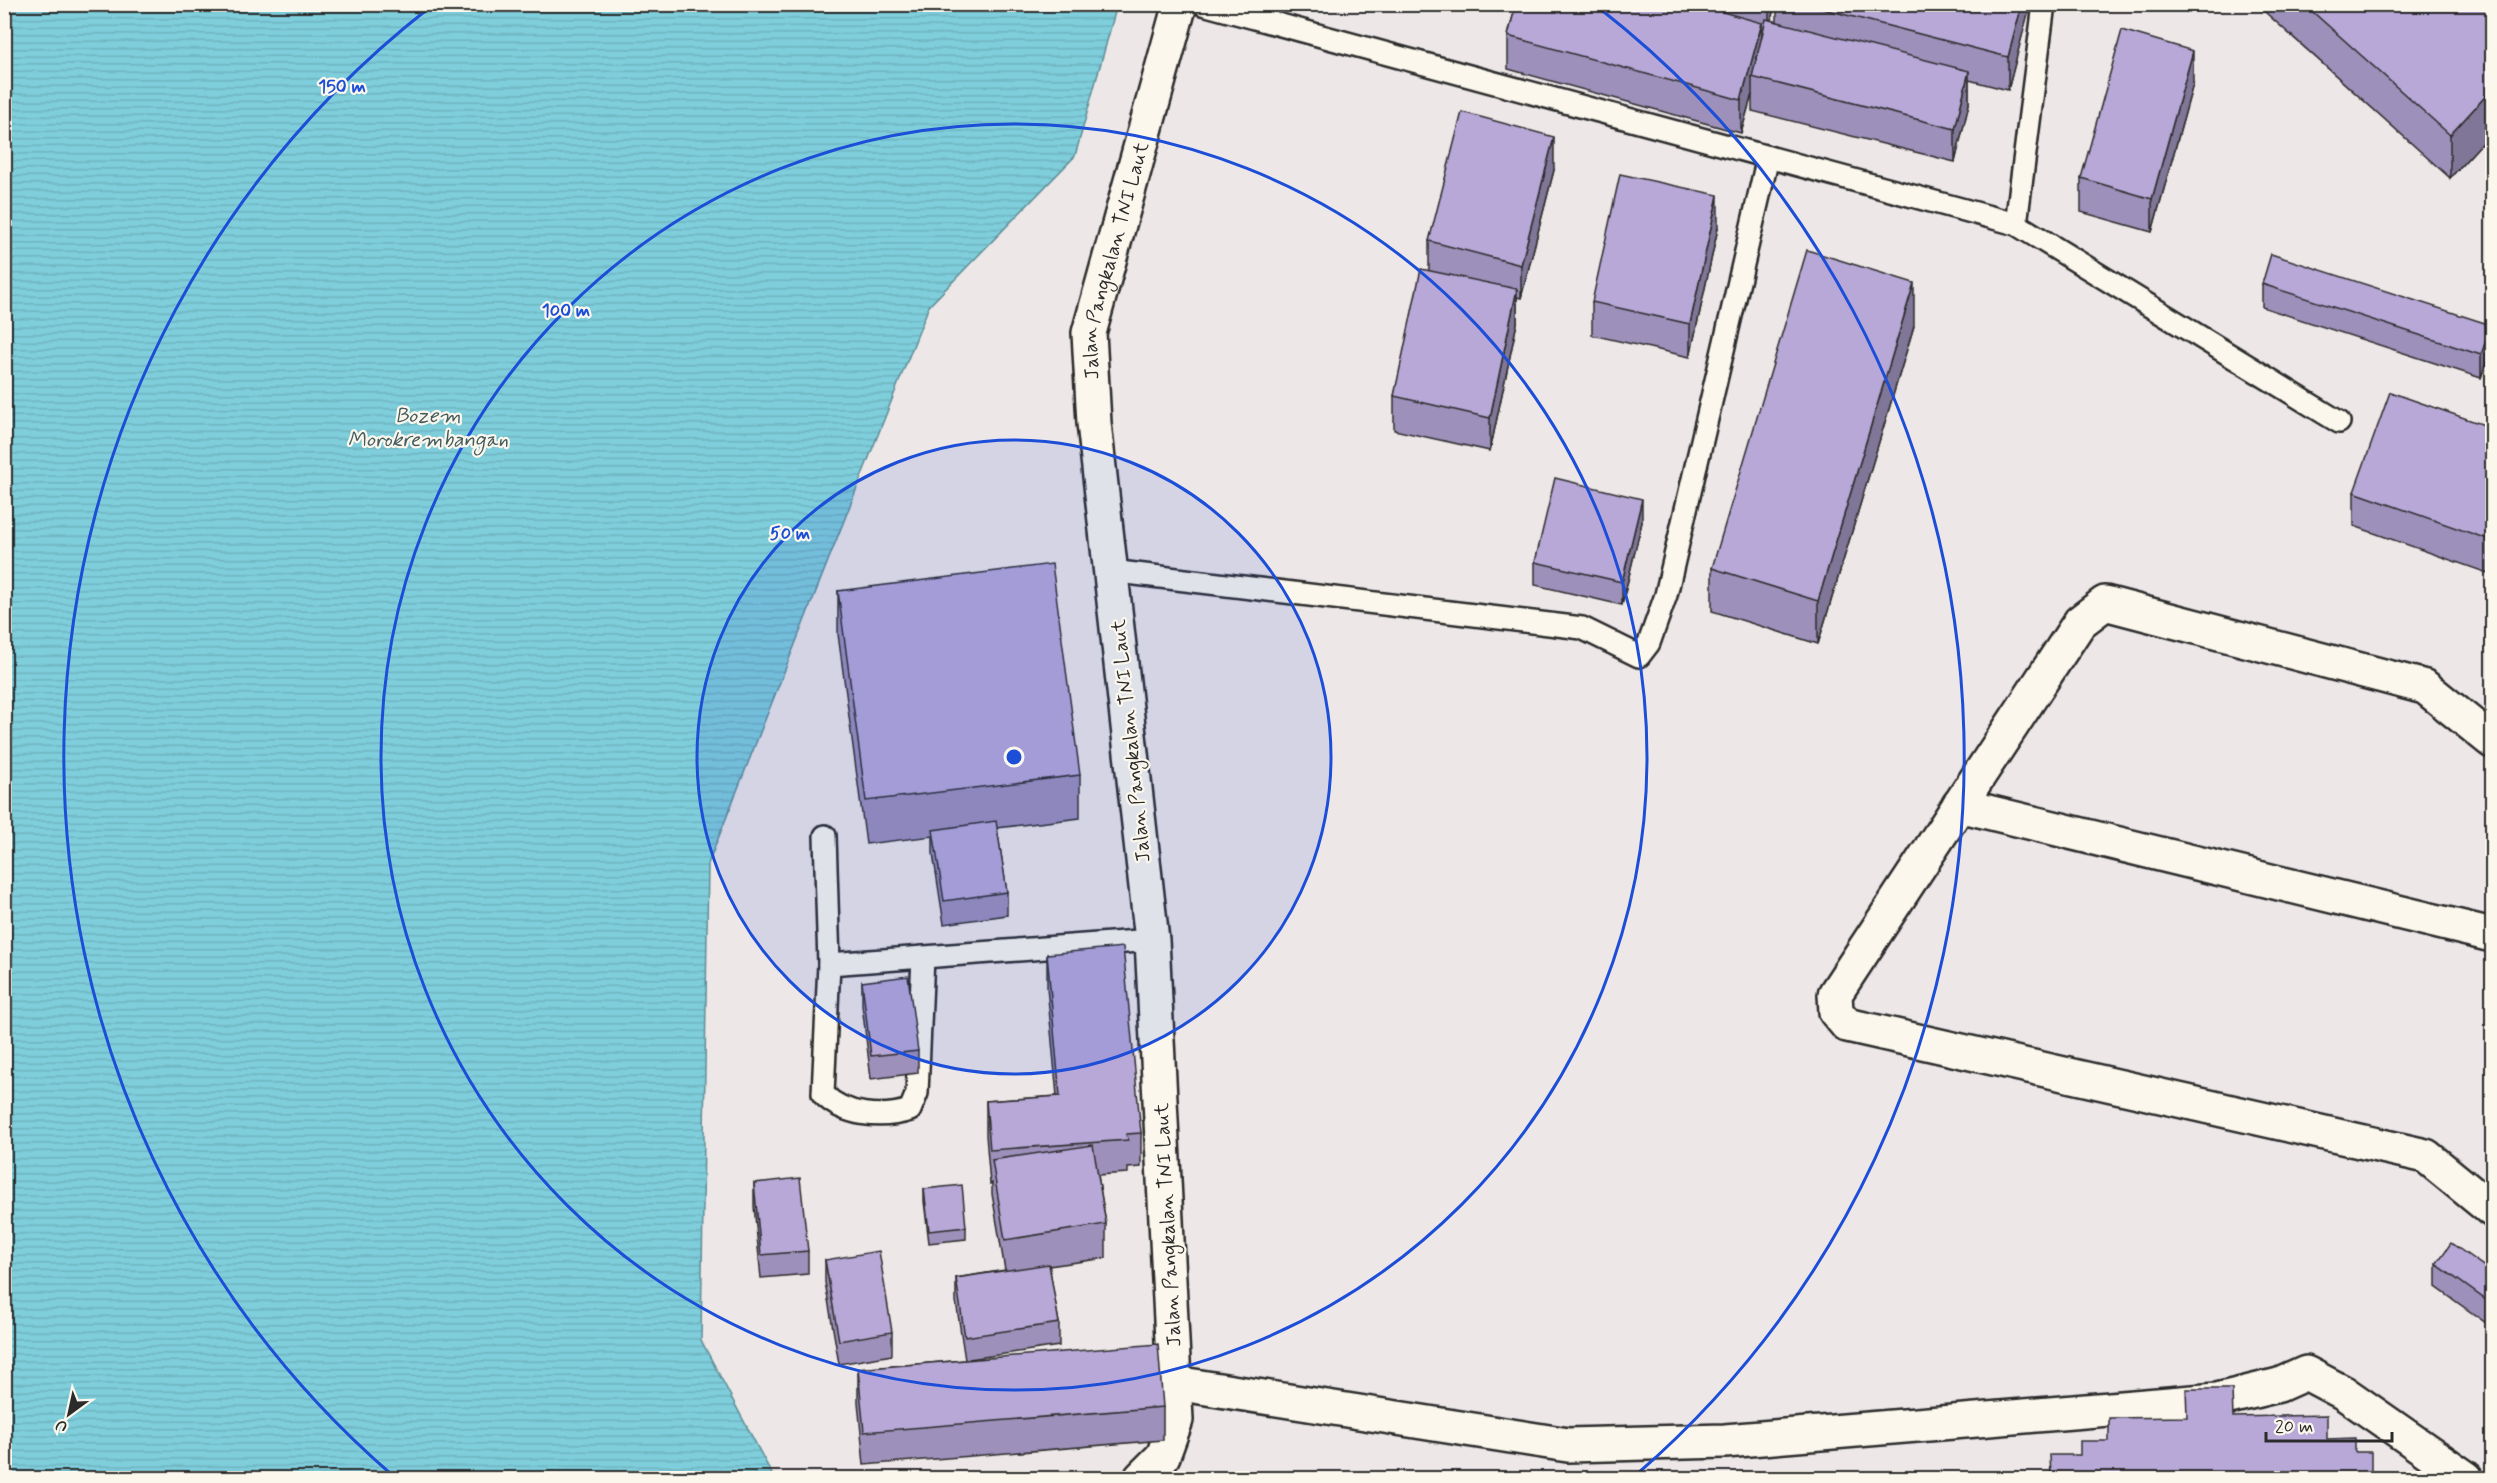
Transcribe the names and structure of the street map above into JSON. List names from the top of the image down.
{
  "streets": {
    "street": ["Jalan Pangkalan TNI Laut"]
  },
  "water": ["Bozem Morokrembangan"],
  "scale_bar": "20 m",
  "north": "bottom left",
  "rings": ["150 m", "100 m", "50 m"]
}
